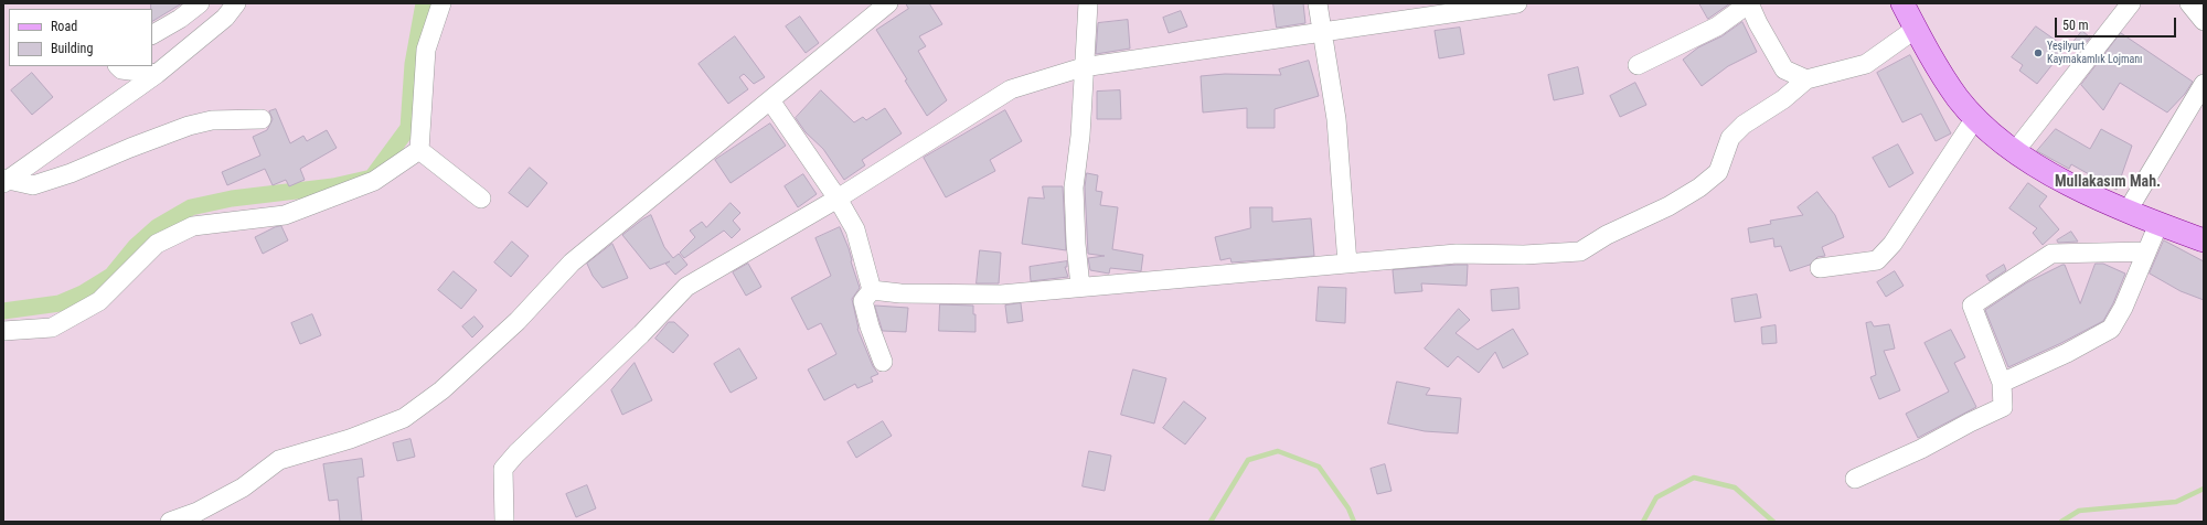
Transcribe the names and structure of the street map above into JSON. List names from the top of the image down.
{
  "districts": ["Mullakasım Mah."],
  "places": ["Yeşilyurt Kaymakamlık Lojmanı"],
  "legend": ["Road", "Building"],
  "scale_bar": "50 m"
}
